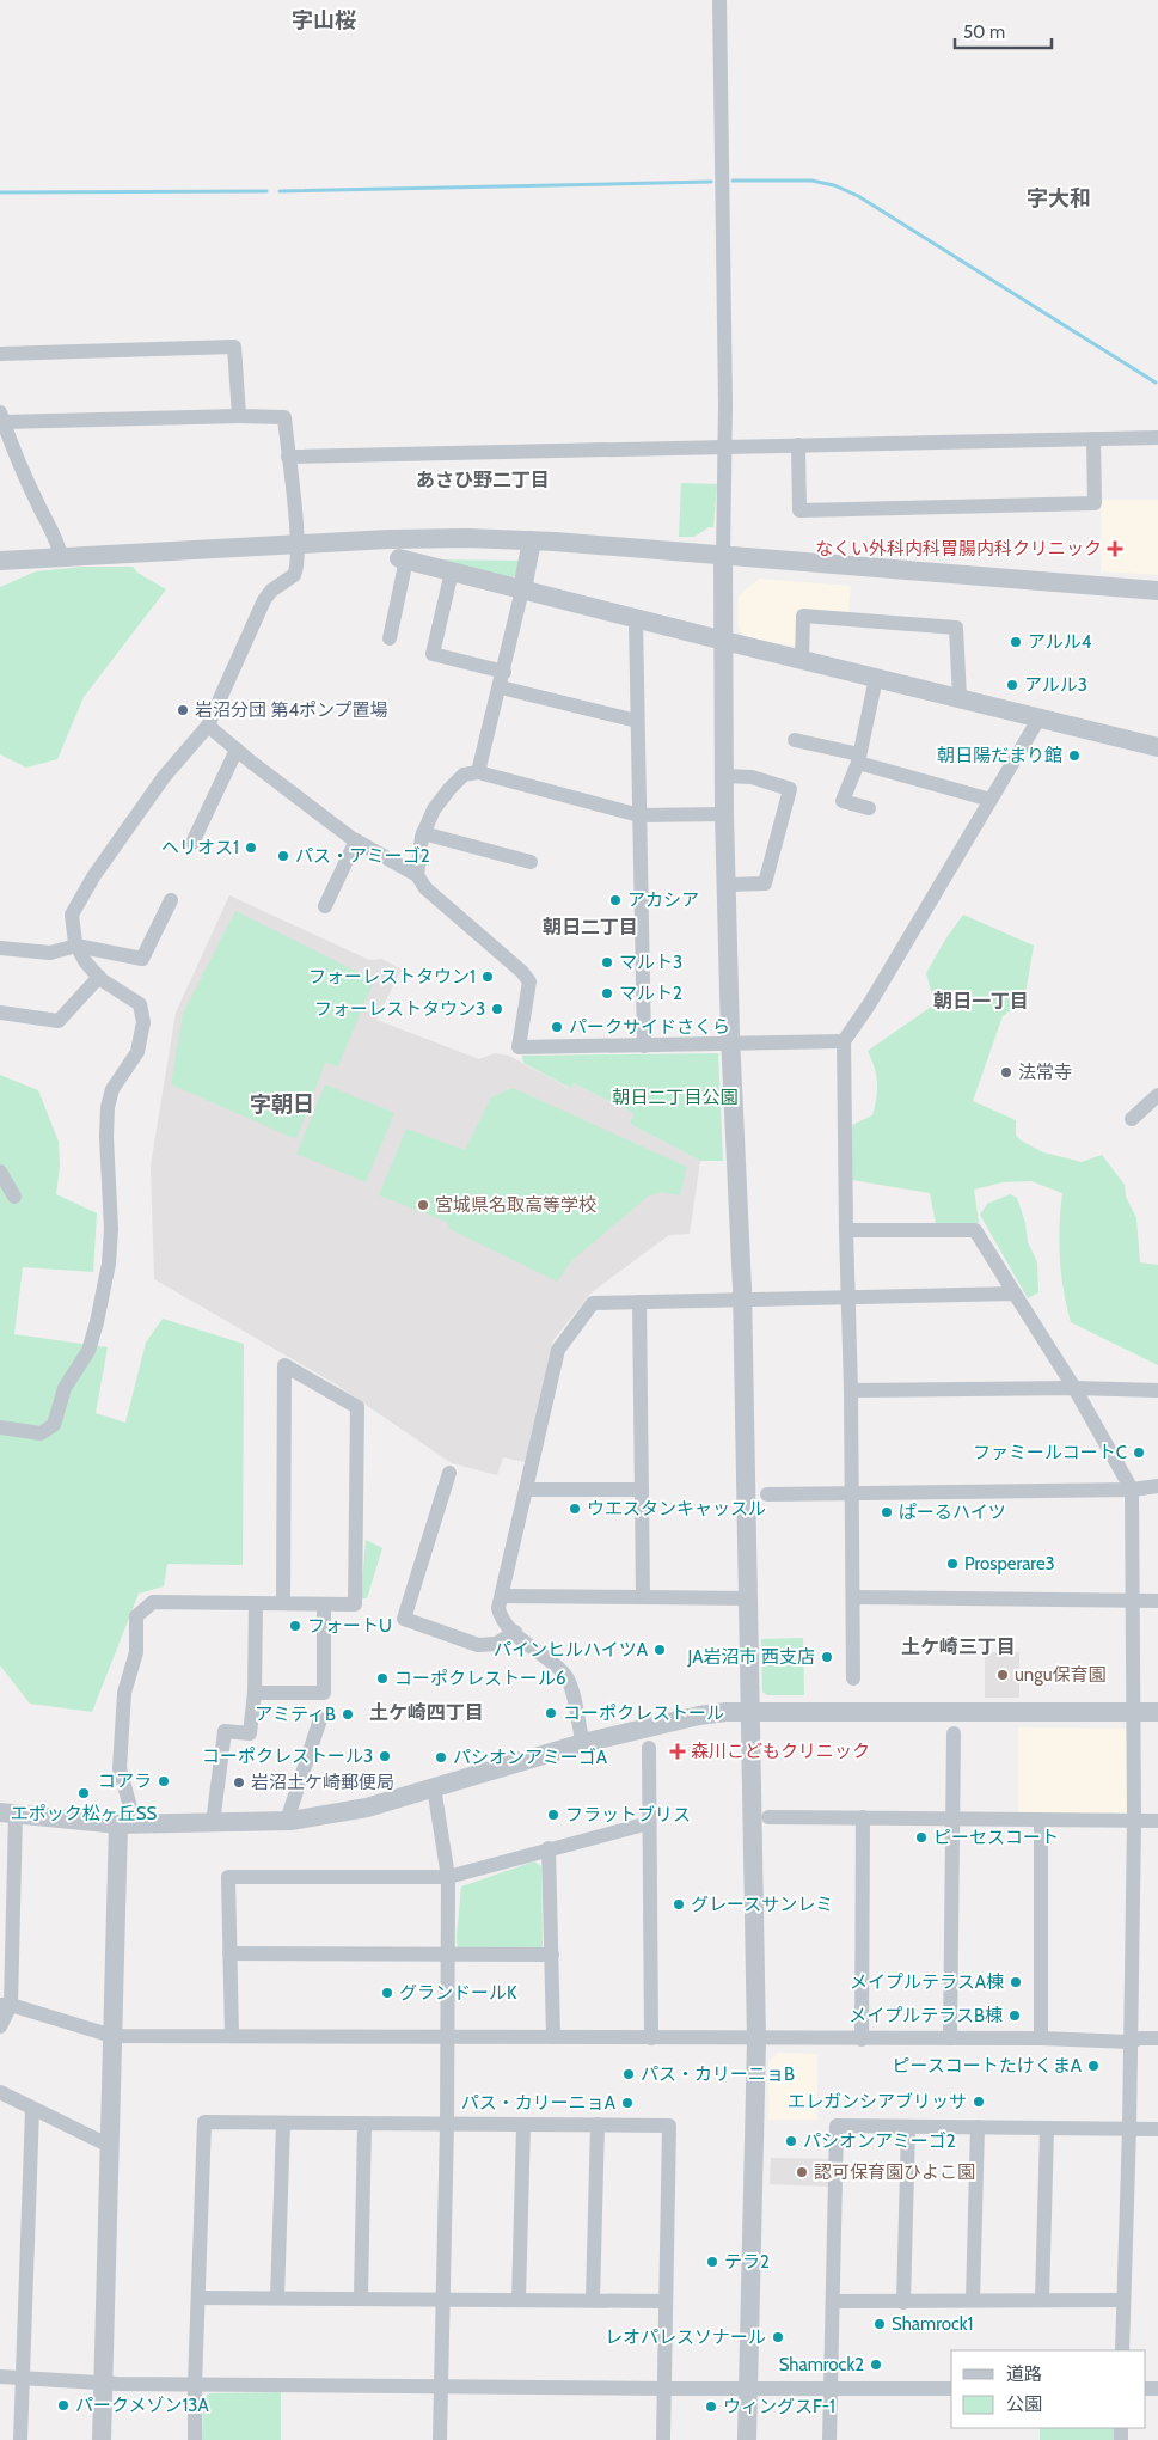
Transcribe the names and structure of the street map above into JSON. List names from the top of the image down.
{
  "districts": [
    "字山桜",
    "字大和",
    "あさひ野二丁目",
    "朝日二丁目",
    "朝日一丁目",
    "字朝日",
    "土ケ崎三丁目",
    "土ケ崎四丁目"
  ],
  "parks": ["朝日二丁目公園"],
  "places": {
    "health": ["なくい外科内科胃腸内科クリニック", "森川こどもクリニック"],
    "other": [
      "アルル4",
      "アルル3",
      "岩沼分団 第4ポンプ置場",
      "朝日陽だまり館",
      "ヘリオス1",
      "パス・アミーゴ2",
      "アカシア",
      "マルト3",
      "フォーレストタウン1",
      "マルト2",
      "フォーレストタウン3",
      "パークサイドさくら",
      "法常寺",
      "宮城県名取高等学校",
      "ファミールコートC",
      "ウエスタンキャッスル",
      "ぱーるハイツ",
      "Prosperare3",
      "フォートU",
      "パインヒルハイツA",
      "JA岩沼市 西支店",
      "ungu保育園",
      "コーポクレストール6",
      "コーポクレストール",
      "アミティB",
      "コーポクレストール3",
      "パシオンアミーゴA",
      "コアラ",
      "岩沼土ケ崎郵便局",
      "エポック松ヶ丘SS",
      "フラットブリス",
      "ピーセスコート",
      "グレースサンレミ",
      "メイプルテラスA棟",
      "グランドールK",
      "メイプルテラスB棟",
      "ピースコートたけくまA",
      "パス・カリーニョB",
      "エレガンシアブリッサ",
      "パス・カリーニョA",
      "パシオンアミーゴ2",
      "認可保育園ひよこ園",
      "テラ2",
      "Shamrock1",
      "レオパレスソナール",
      "Shamrock2",
      "パークメゾン13A",
      "ウィングスF-1"
    ]
  },
  "legend": ["道路", "公園"],
  "scale_bar": "50 m"
}
